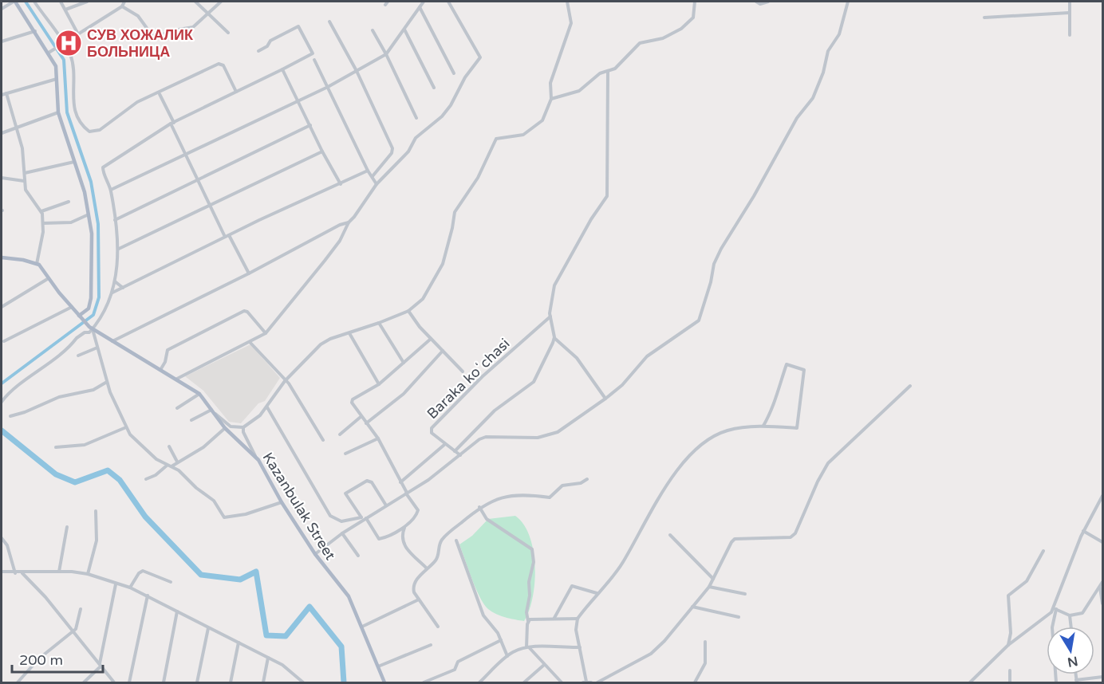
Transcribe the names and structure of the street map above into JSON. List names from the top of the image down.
{
  "streets": {
    "main road": ["Kazanbulak Street"],
    "street": ["Baraka koʻchasi"]
  },
  "places": {
    "hospital": ["СУВ ХОЖАЛИК БОЛЬНИЦА"]
  },
  "scale_bar": "200 m",
  "north": "bottom"
}
